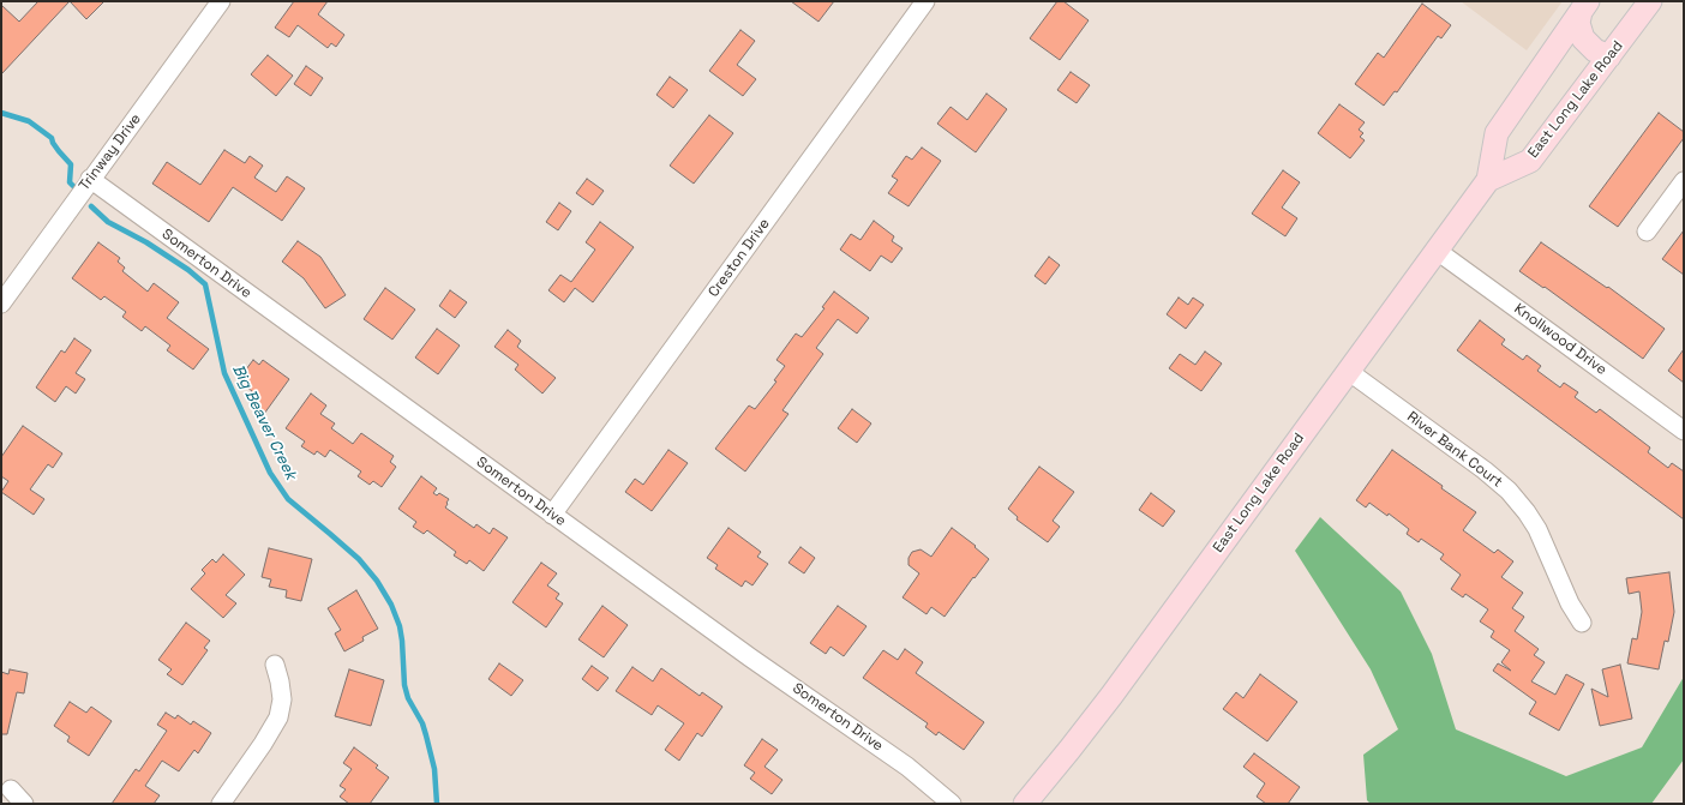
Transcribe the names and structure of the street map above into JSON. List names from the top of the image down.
{
  "streets": {
    "main road": ["East Long Lake Road"],
    "street": [
      "Trinway Drive",
      "Creston Drive",
      "Somerton Drive",
      "Knollwood Drive",
      "River Bank Court"
    ]
  },
  "crossings": [
    ["East Long Lake Road", "Knollwood Drive"],
    ["East Long Lake Road", "River Bank Court"],
    ["Trinway Drive", "Somerton Drive"],
    ["Creston Drive", "Somerton Drive"]
  ],
  "water": ["Big Beaver Creek"]
}
